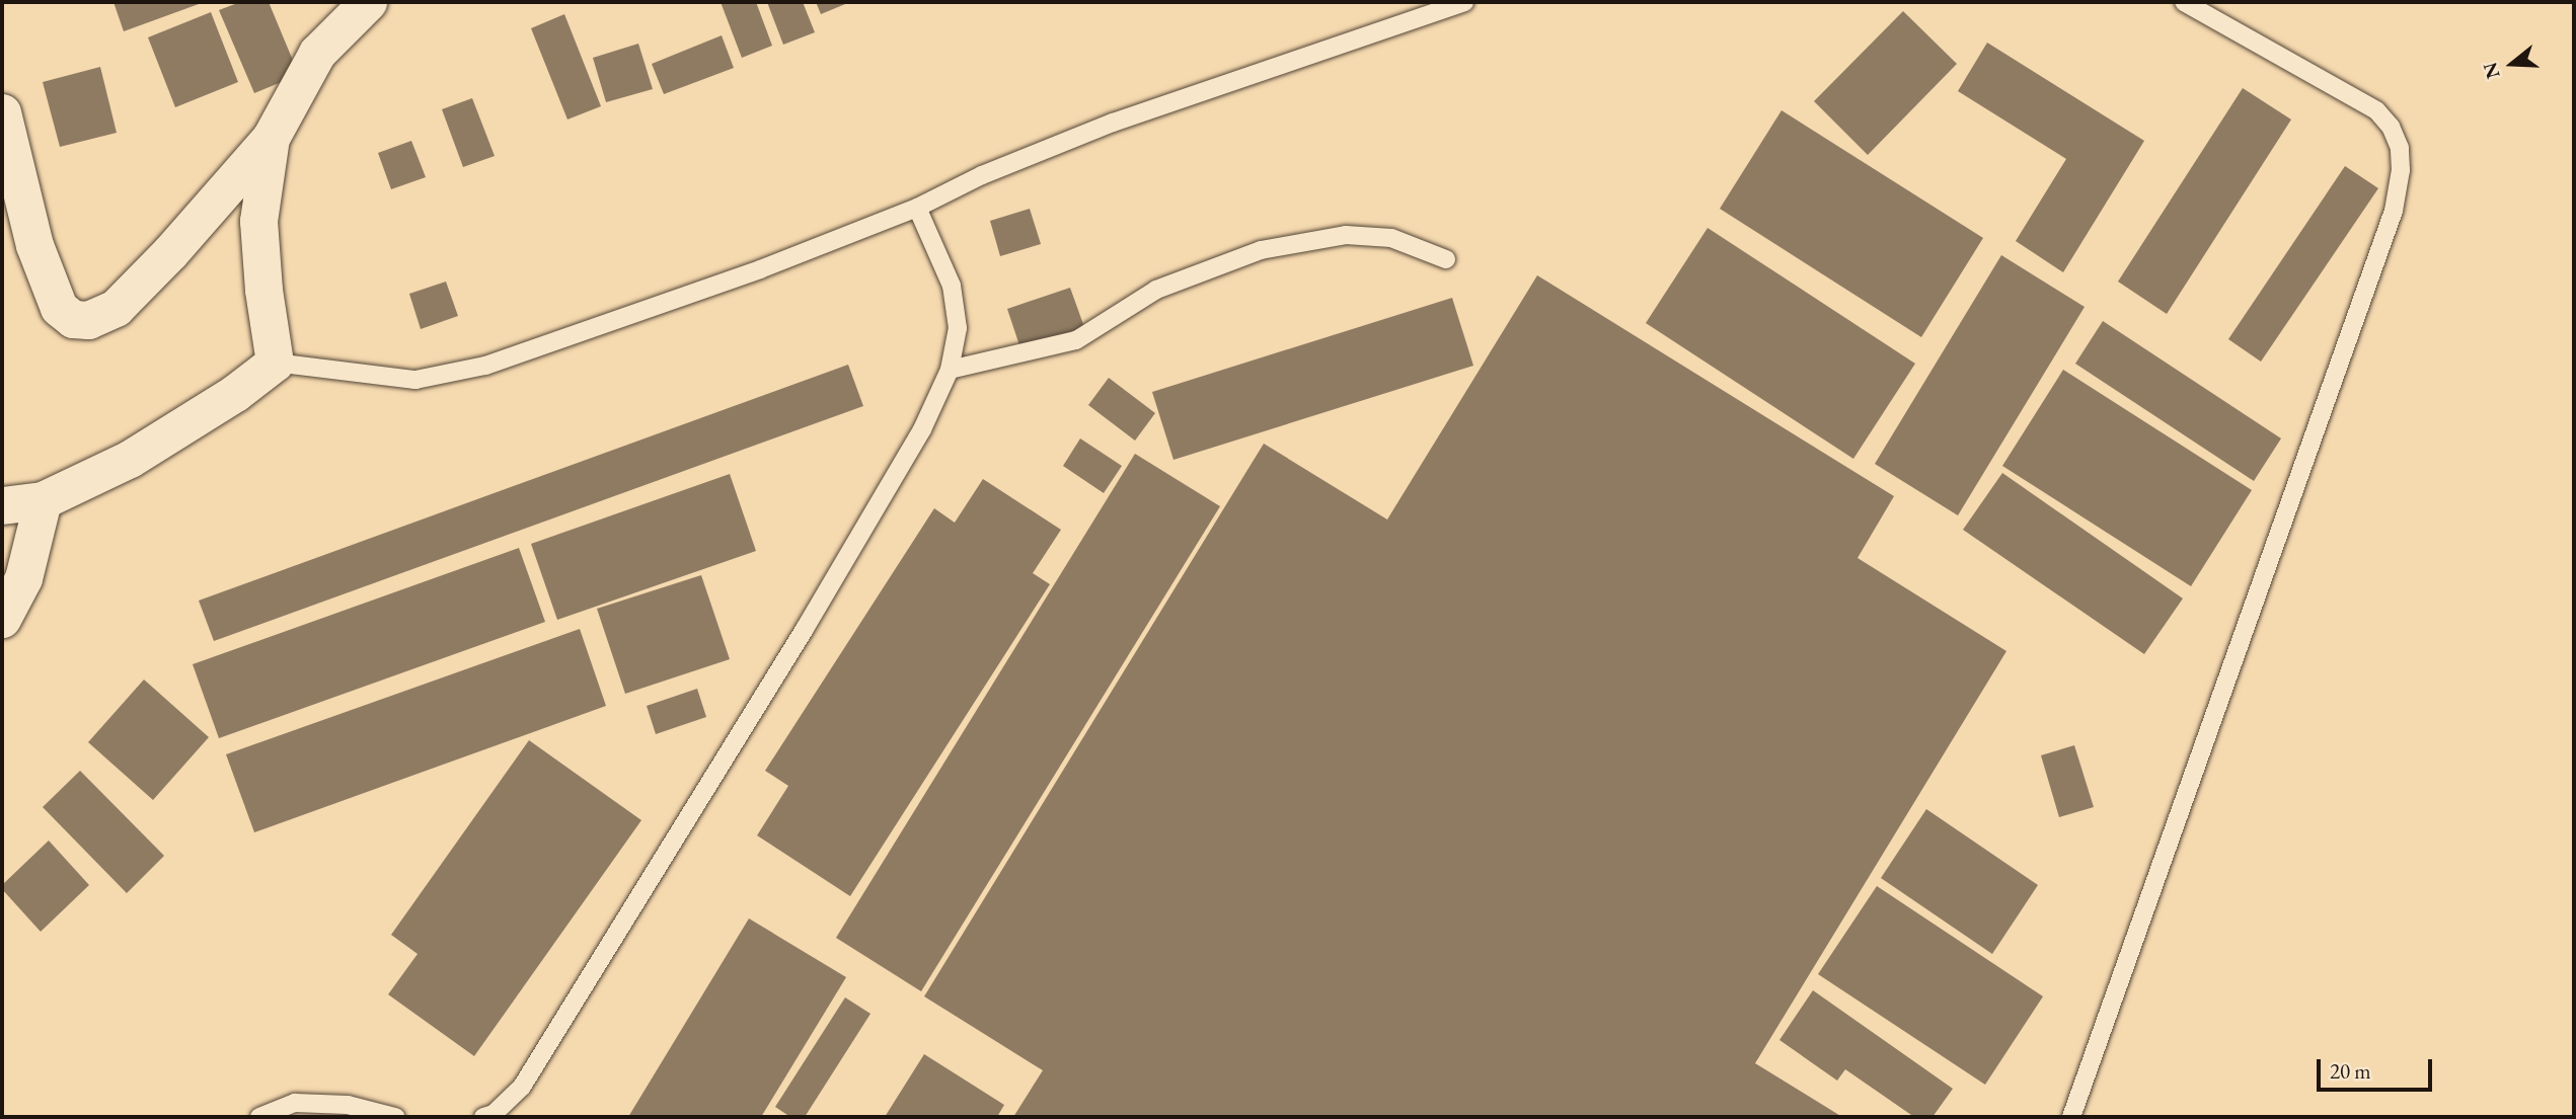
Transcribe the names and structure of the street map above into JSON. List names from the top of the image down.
{
  "scale_bar": "20 m",
  "north": "left"
}
